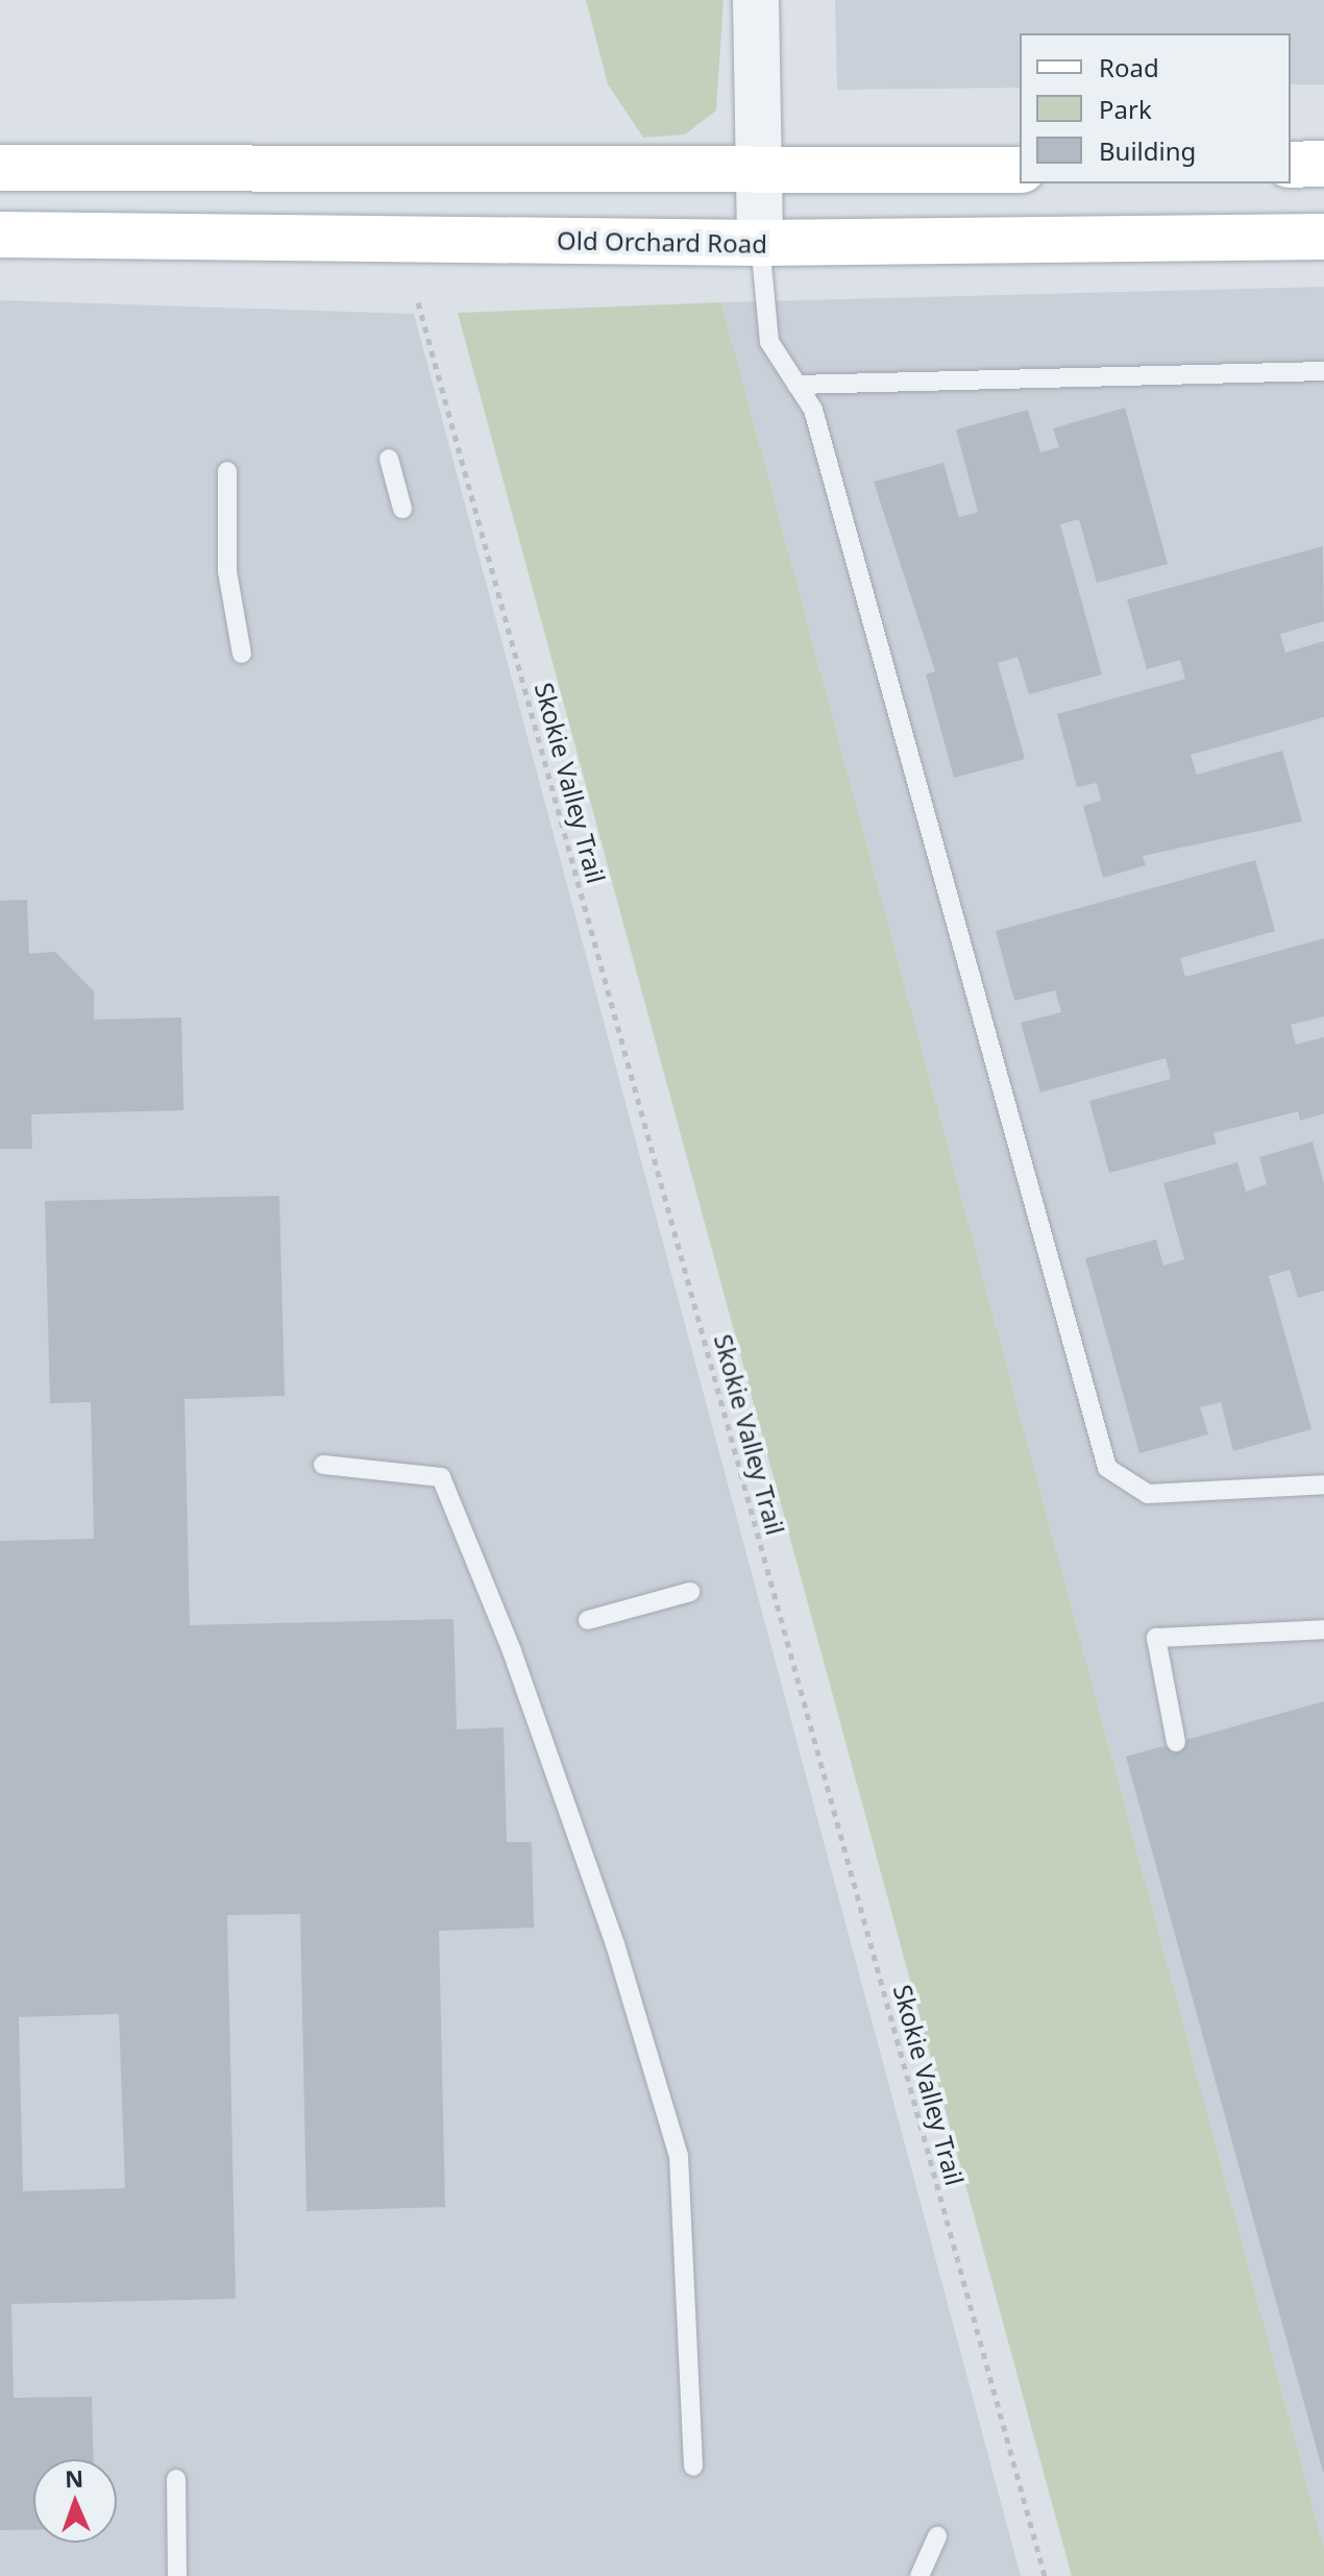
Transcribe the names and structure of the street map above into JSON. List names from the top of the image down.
{
  "streets": {
    "main road": ["Old Orchard Road"],
    "path": ["Skokie Valley Trail"]
  },
  "legend": ["Road", "Park", "Building"],
  "north": "top"
}
